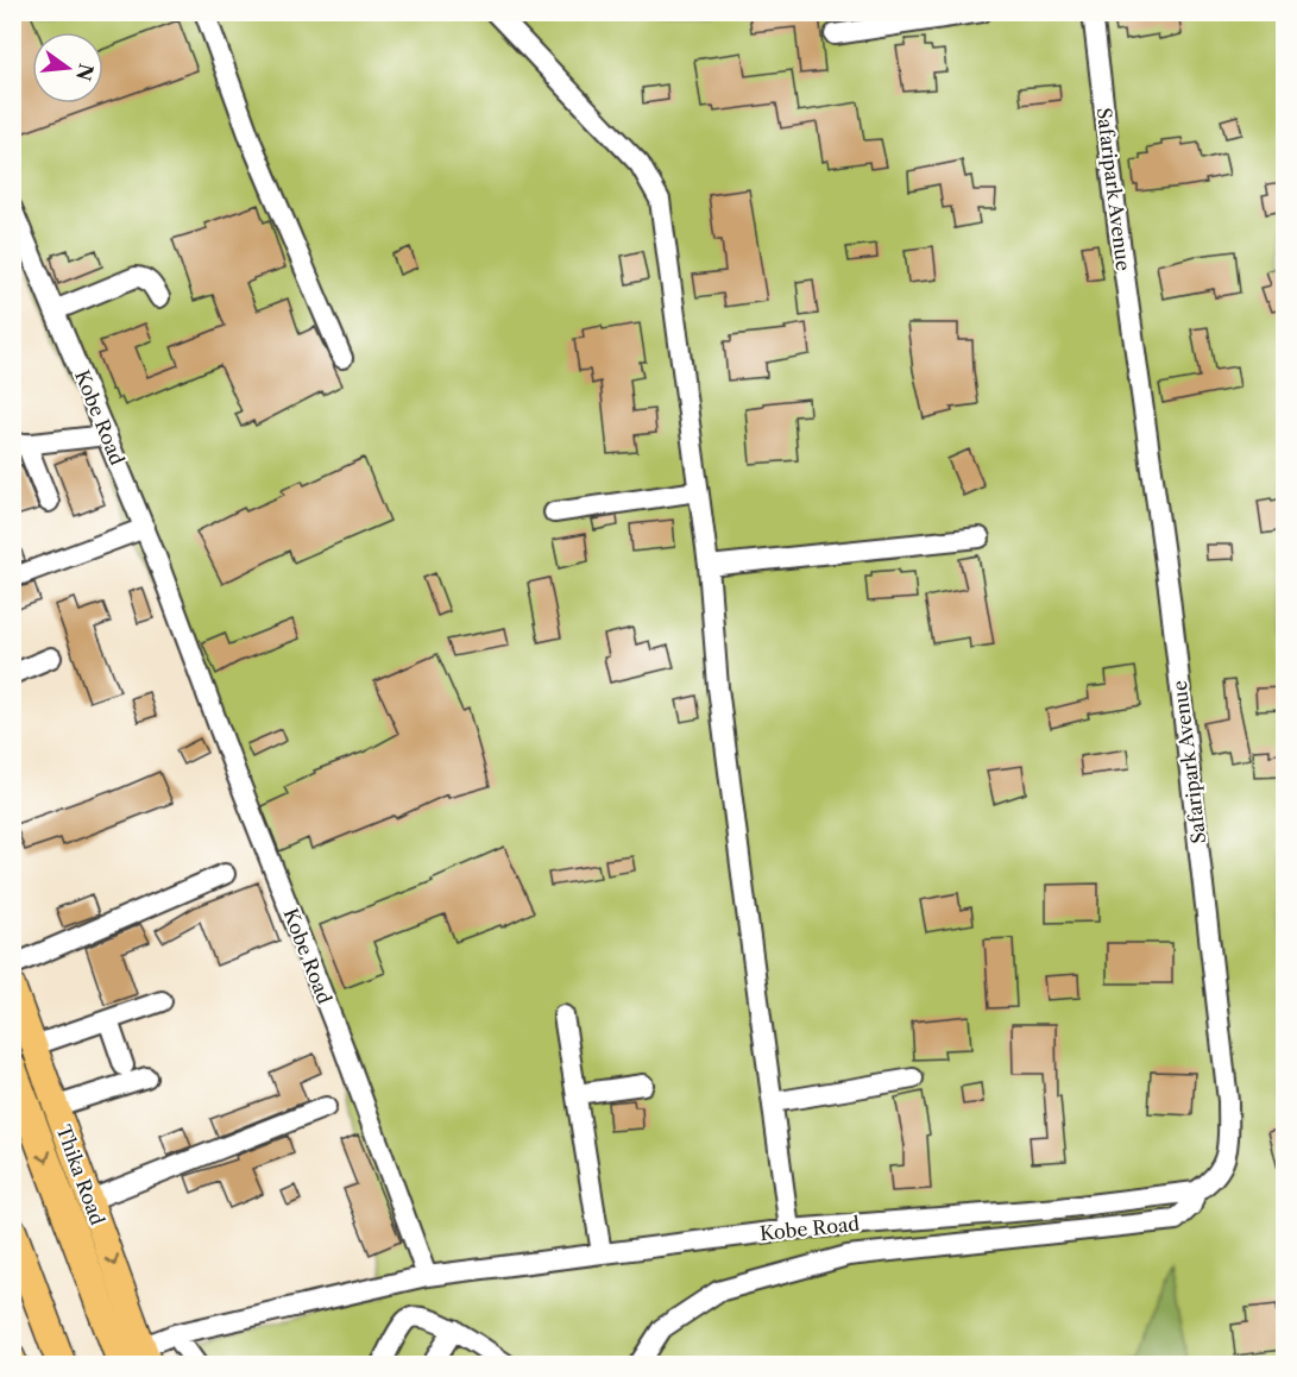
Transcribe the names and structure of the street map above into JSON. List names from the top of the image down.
{
  "streets": {
    "highway": ["Thika Road"],
    "street": ["Safaripark Avenue", "Kobe Road"]
  },
  "crossings": [
    ["Safaripark Avenue", "Kobe Road"]
  ],
  "north": "right"
}
